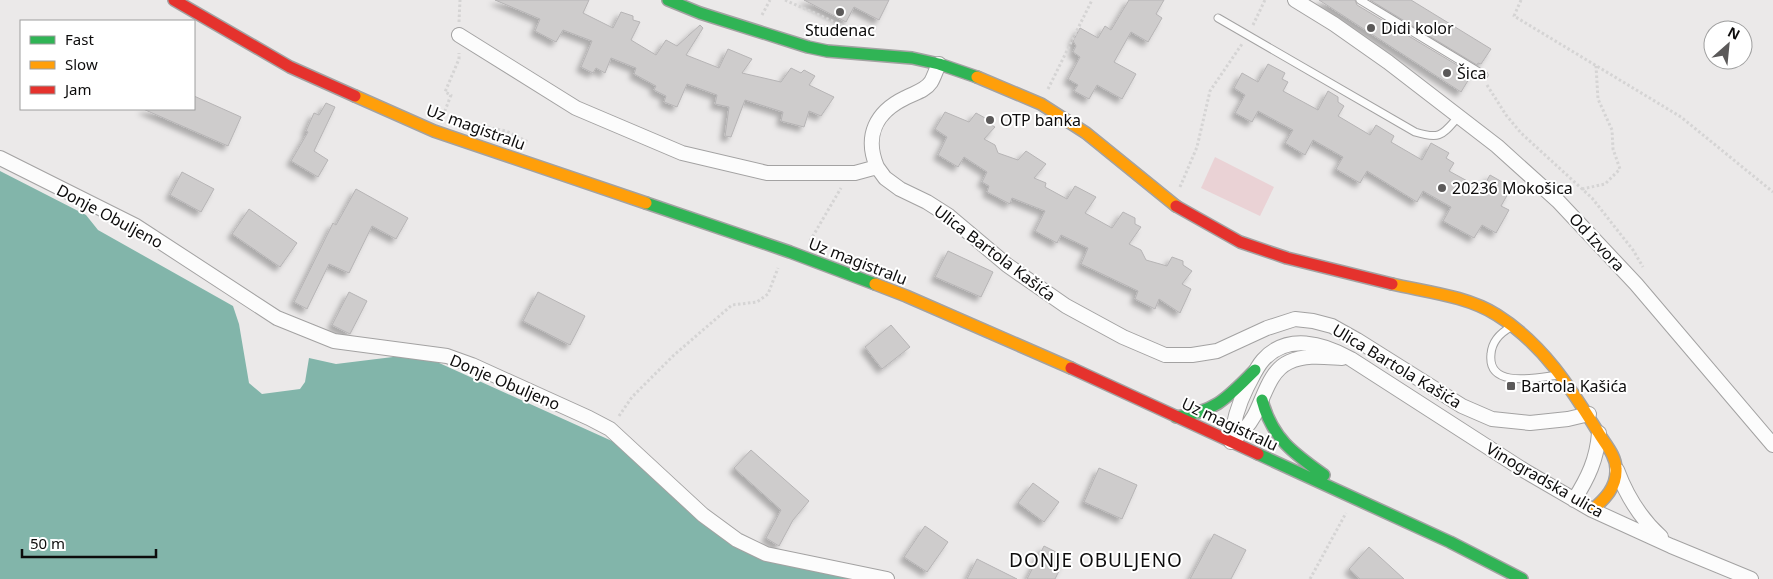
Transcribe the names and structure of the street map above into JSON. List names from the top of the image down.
{
  "streets": {
    "main road": ["Uz magistralu"],
    "street": [
      "Donje Obuljeno",
      "Od Izvora",
      "Ulica Bartola Kašića",
      "Vinogradska ulica"
    ]
  },
  "crossings": [
    ["Uz magistralu", "Vinogradska ulica"]
  ],
  "districts": ["DONJE OBULJENO"],
  "places": {
    "other": [
      "Studenac",
      "Didi kolor",
      "Šica",
      "OTP banka",
      "20236 Mokošica"
    ],
    "transit": ["Bartola Kašića"]
  },
  "legend": ["Fast", "Slow", "Jam"],
  "scale_bar": "50 m",
  "north": "top right"
}
